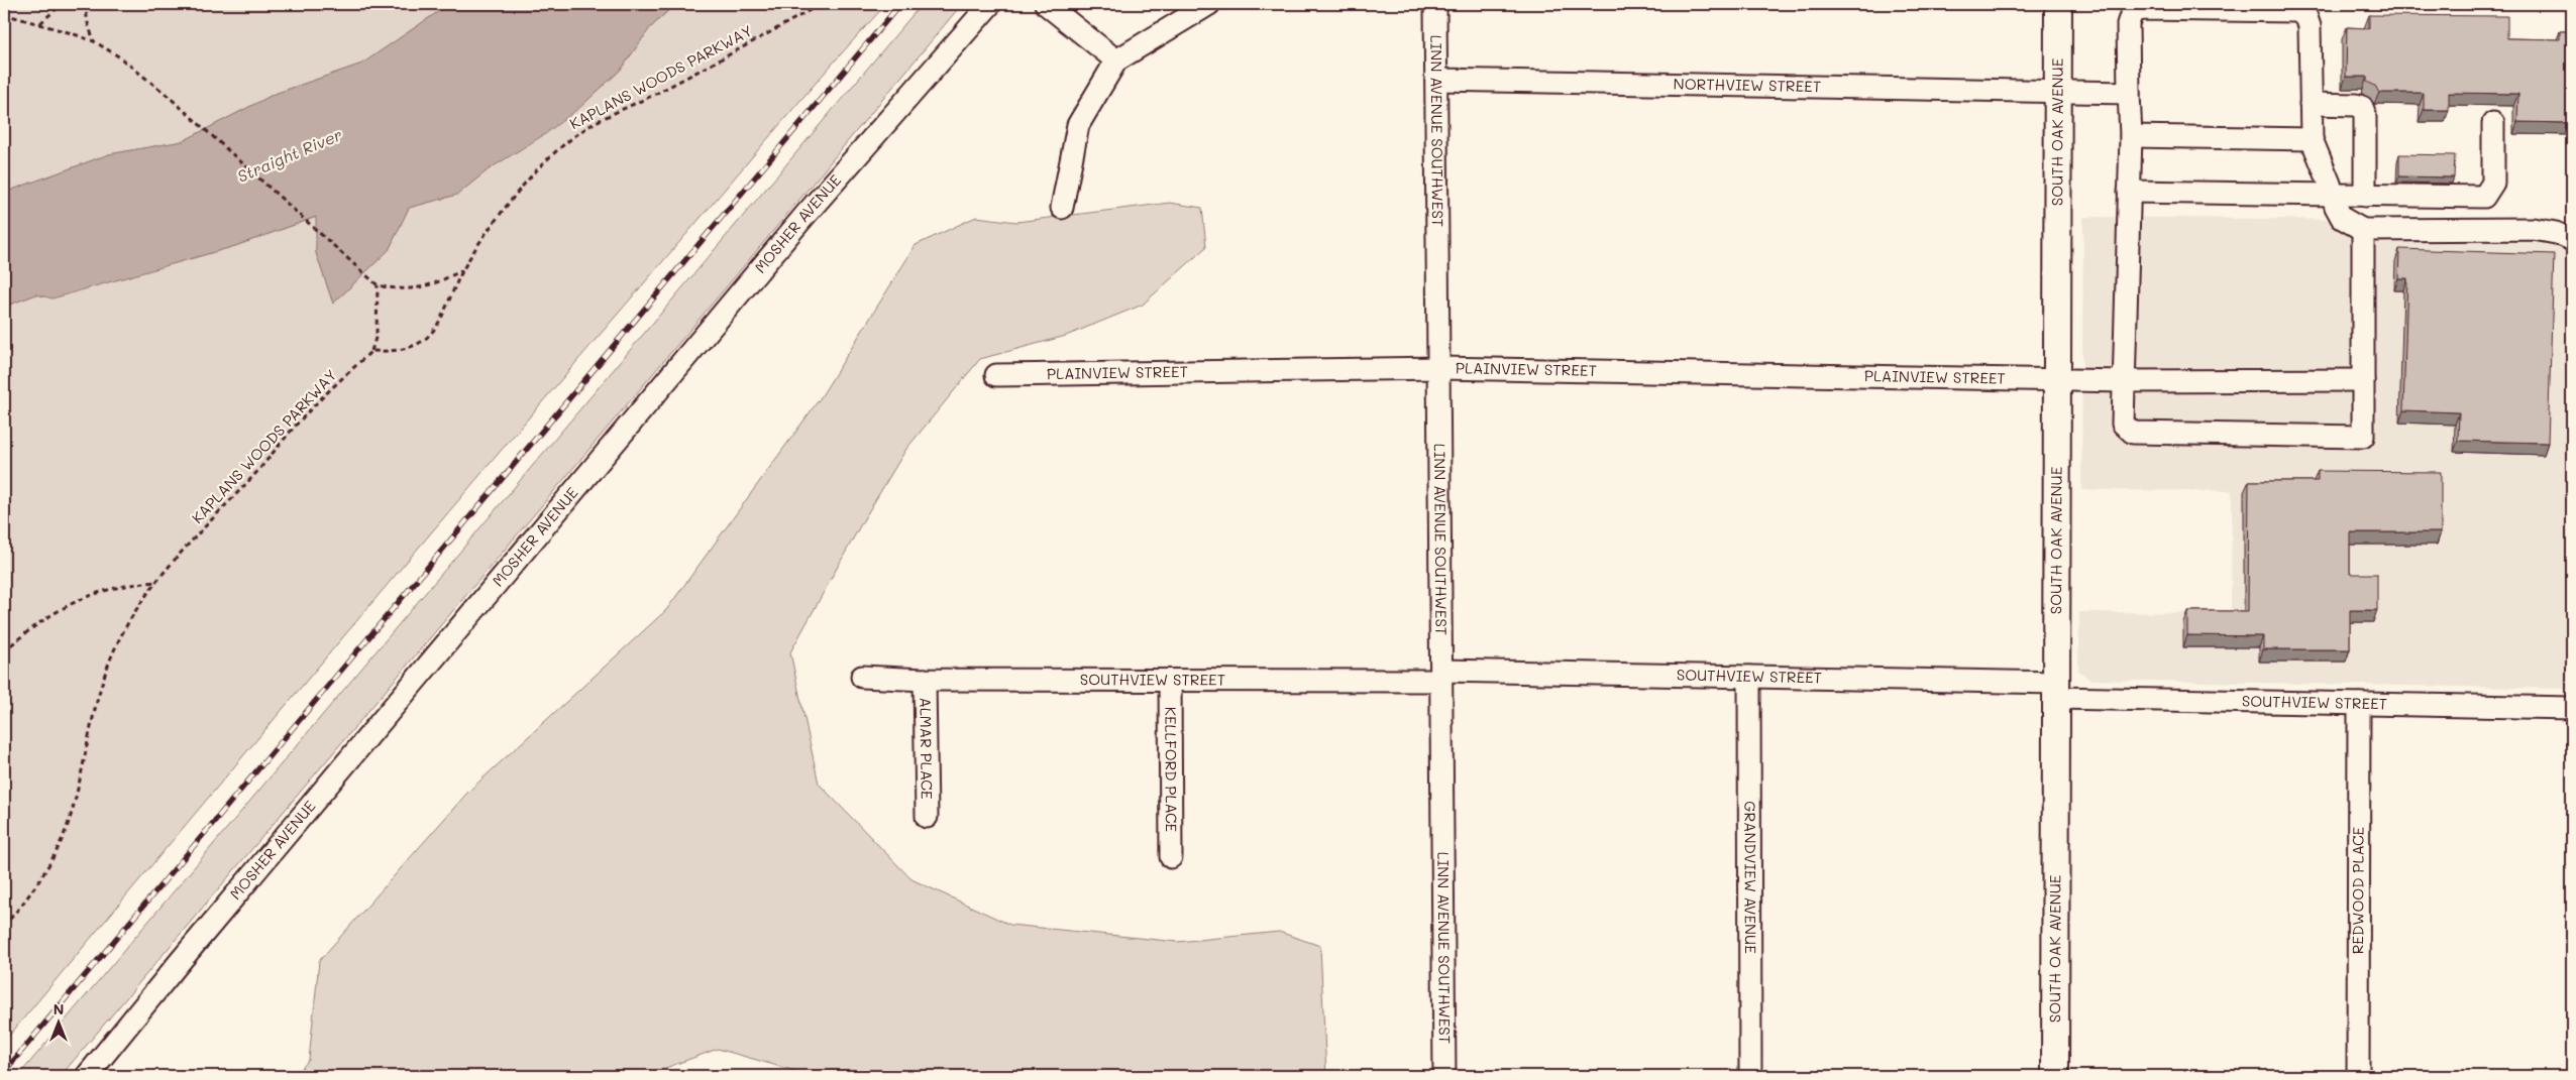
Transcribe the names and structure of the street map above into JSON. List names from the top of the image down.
{
  "streets": {
    "main road": ["SOUTH OAK AVENUE"],
    "street": [
      "NORTHVIEW STREET",
      "LINN AVENUE SOUTHWEST",
      "MOSHER AVENUE",
      "PLAINVIEW STREET",
      "SOUTHVIEW STREET",
      "ALMAR PLACE",
      "KELLFORD PLACE",
      "GRANDVIEW AVENUE",
      "REDWOOD PLACE"
    ],
    "path": ["KAPLANS WOODS PARKWAY"]
  },
  "crossings": [
    ["NORTHVIEW STREET", "LINN AVENUE SOUTHWEST"],
    ["NORTHVIEW STREET", "SOUTH OAK AVENUE"],
    ["LINN AVENUE SOUTHWEST", "PLAINVIEW STREET"],
    ["LINN AVENUE SOUTHWEST", "SOUTHVIEW STREET"],
    ["SOUTH OAK AVENUE", "PLAINVIEW STREET"],
    ["SOUTH OAK AVENUE", "SOUTHVIEW STREET"],
    ["SOUTHVIEW STREET", "ALMAR PLACE"],
    ["SOUTHVIEW STREET", "KELLFORD PLACE"],
    ["SOUTHVIEW STREET", "GRANDVIEW AVENUE"],
    ["SOUTHVIEW STREET", "REDWOOD PLACE"]
  ],
  "water": ["Straight River"],
  "north": "top"
}
